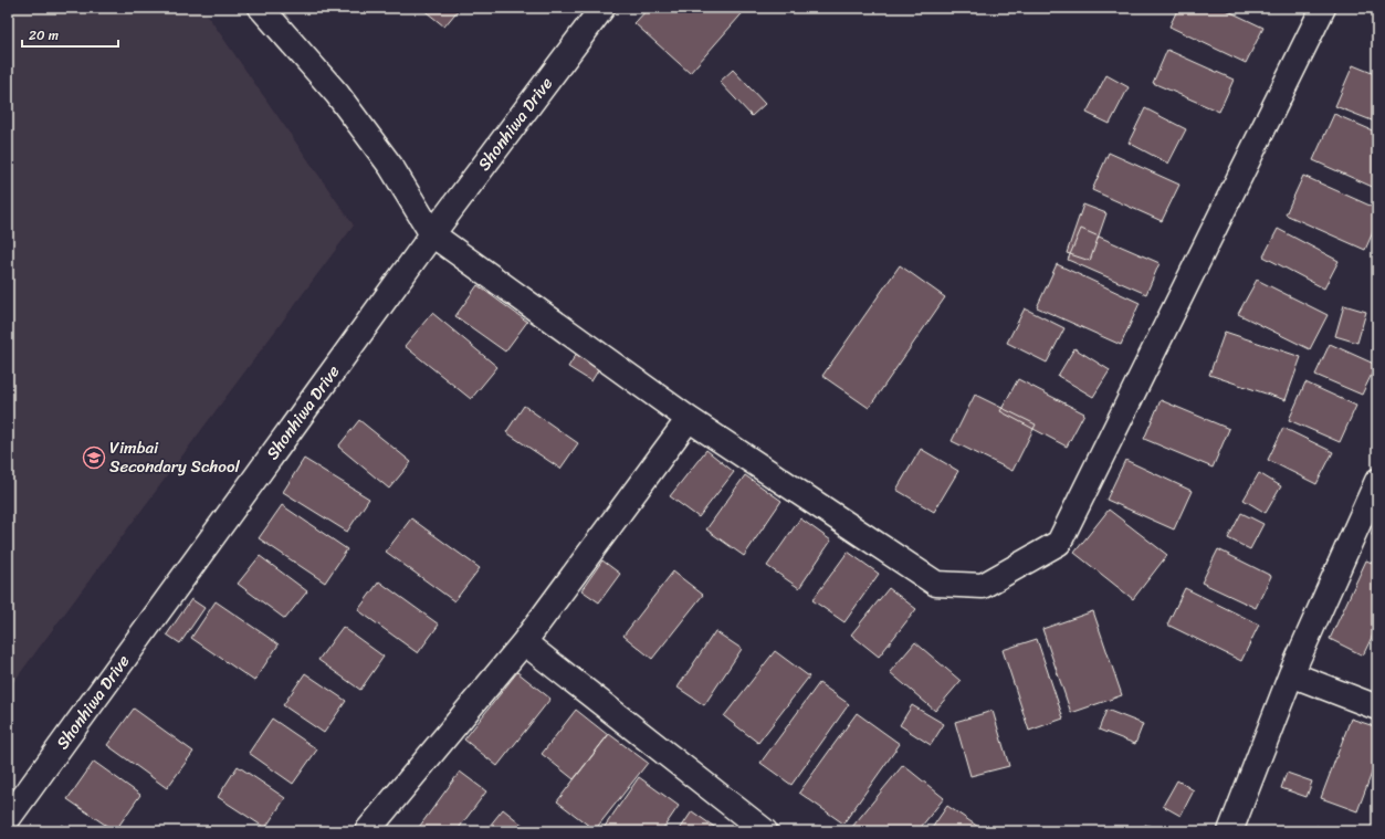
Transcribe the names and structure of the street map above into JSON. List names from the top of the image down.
{
  "streets": {
    "street": ["Shonhiwa Drive"]
  },
  "places": {
    "school or university": ["Vimbai Secondary School"]
  },
  "scale_bar": "20 m"
}
